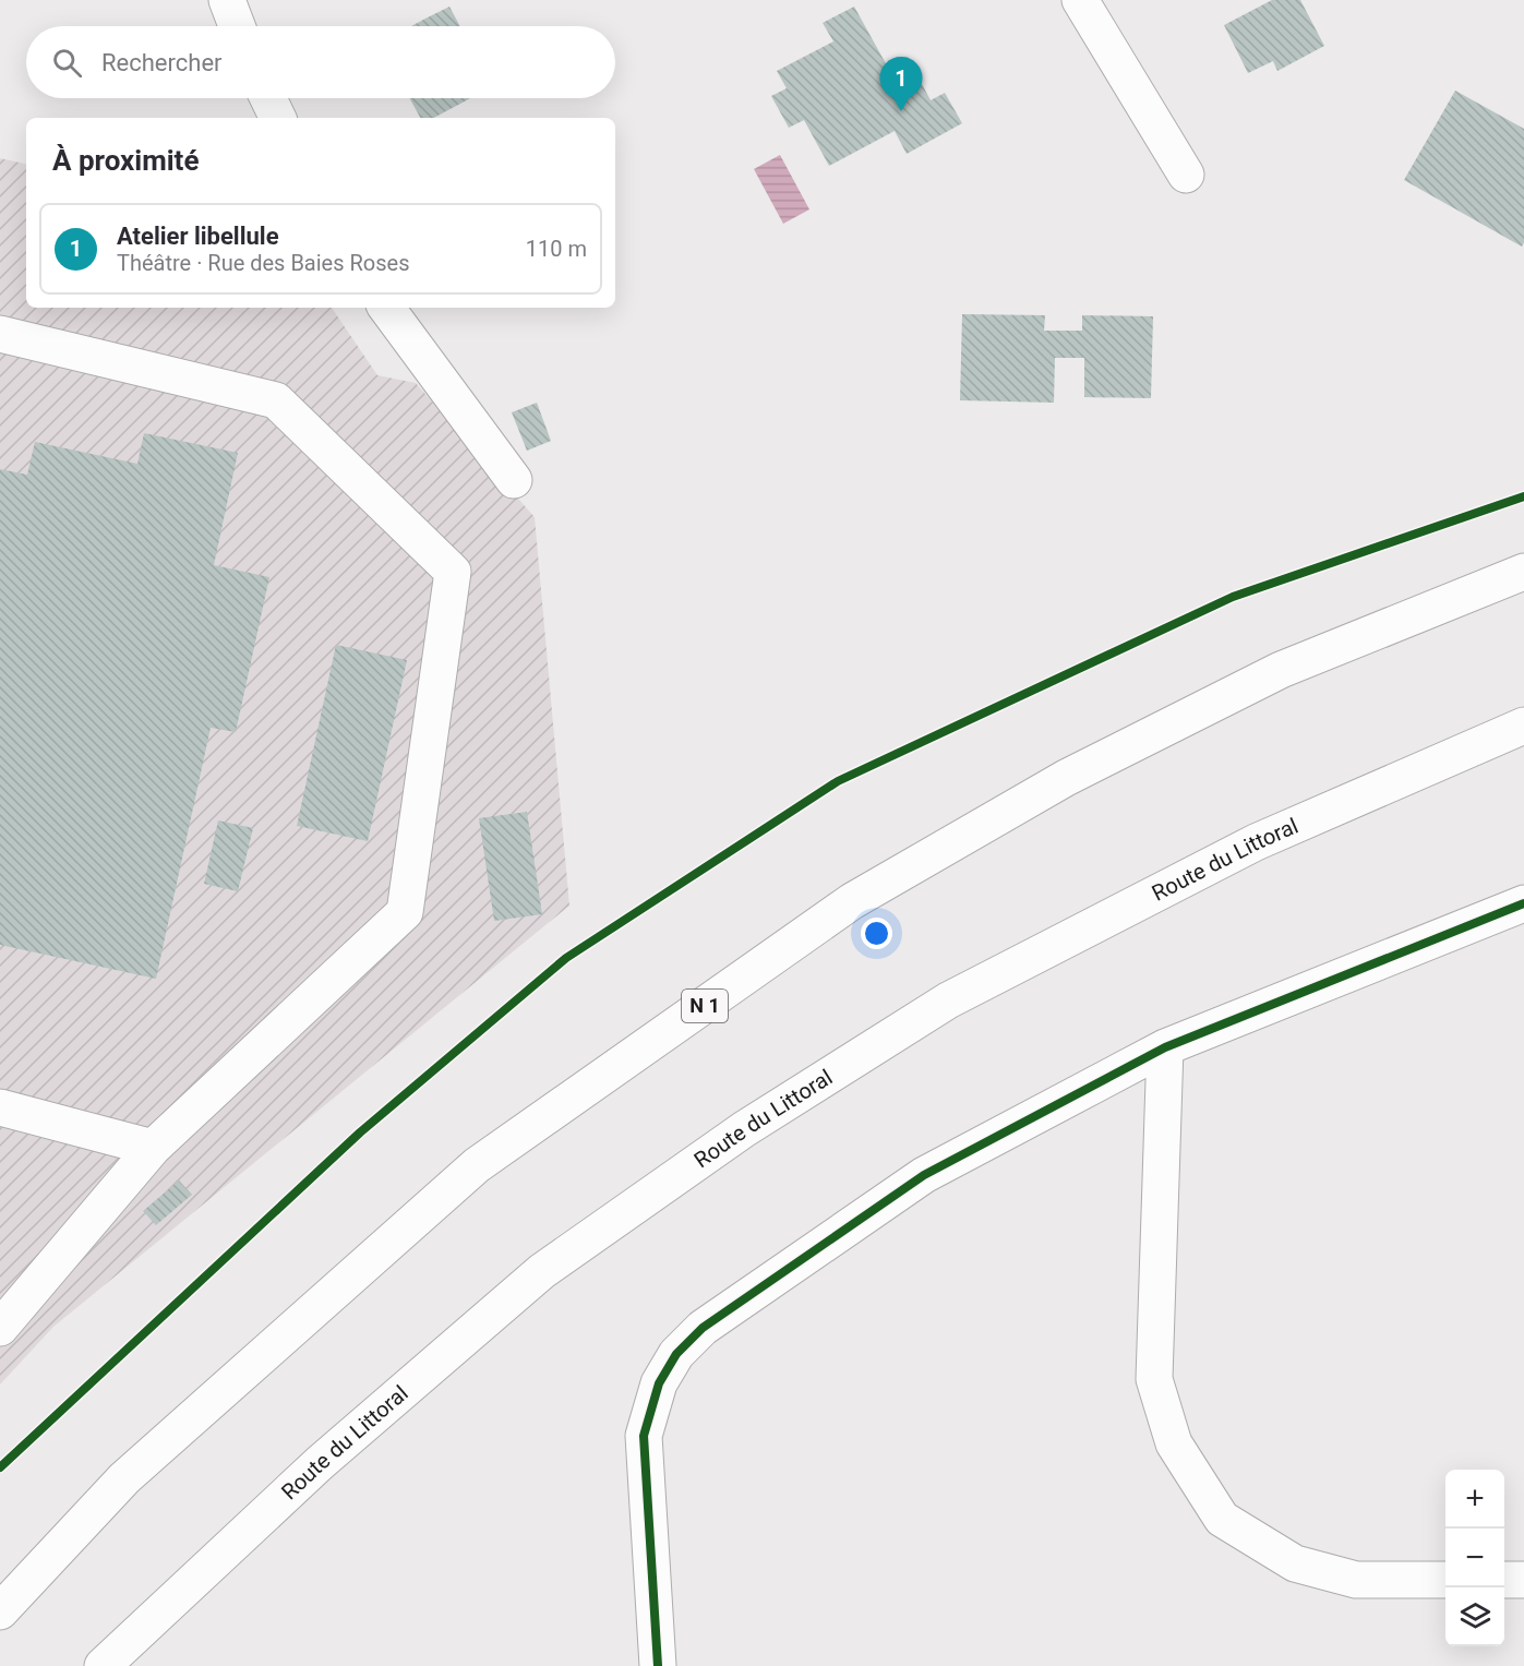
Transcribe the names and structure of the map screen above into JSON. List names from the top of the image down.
{
  "streets": {
    "main road": ["Route du Littoral", "N 1"]
  },
  "page": {
    "search": "Rechercher",
    "pins": "1",
    "heading": "À proximité",
    "list": [
      {
        "mark": "1",
        "name": "Atelier libellule",
        "note": "Théâtre · Rue des Baies Roses",
        "value": "110 m"
      }
    ],
    "map_buttons": ["+", "−"]
  }
}
